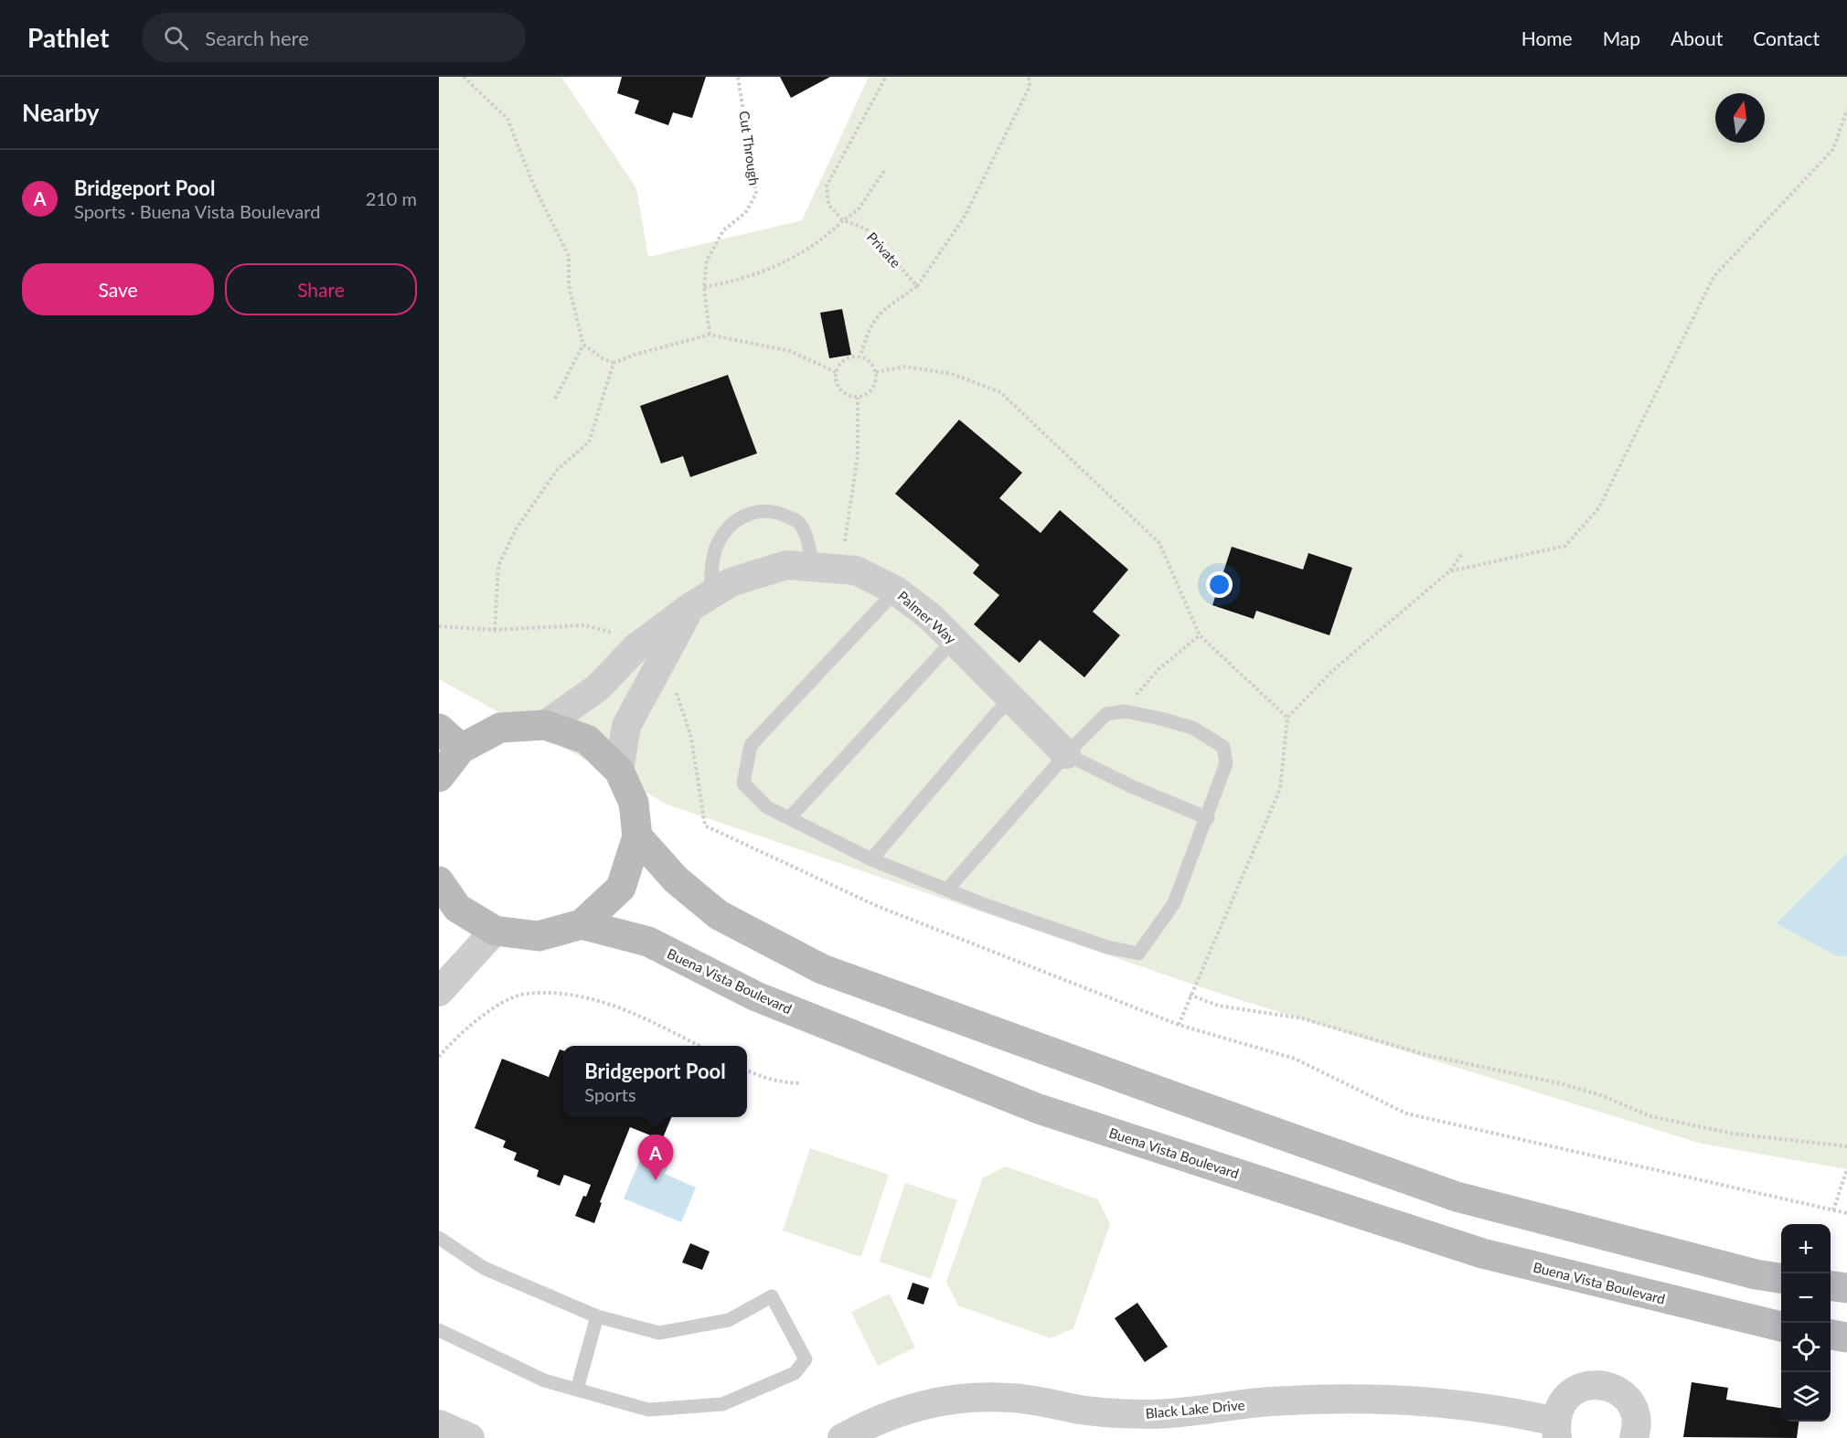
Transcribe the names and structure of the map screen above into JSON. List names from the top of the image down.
{
  "streets": {
    "main road": ["Buena Vista Boulevard"],
    "street": ["Palmer Way", "Black Lake Drive"],
    "path": ["Cut Through", "Private"]
  },
  "north": "top",
  "page": {
    "header": "Pathlet",
    "search": "Search here",
    "nav": [
      "Home",
      "Map",
      "About",
      "Contact"
    ],
    "heading": "Nearby",
    "list": [
      {
        "mark": "A",
        "name": "Bridgeport Pool",
        "note": "Sports · Buena Vista Boulevard",
        "value": "210 m"
      }
    ],
    "buttons": ["Save", "Share"],
    "popup": ["Bridgeport Pool", "Sports"],
    "pins": "A",
    "map_buttons": ["+", "−"]
  }
}
